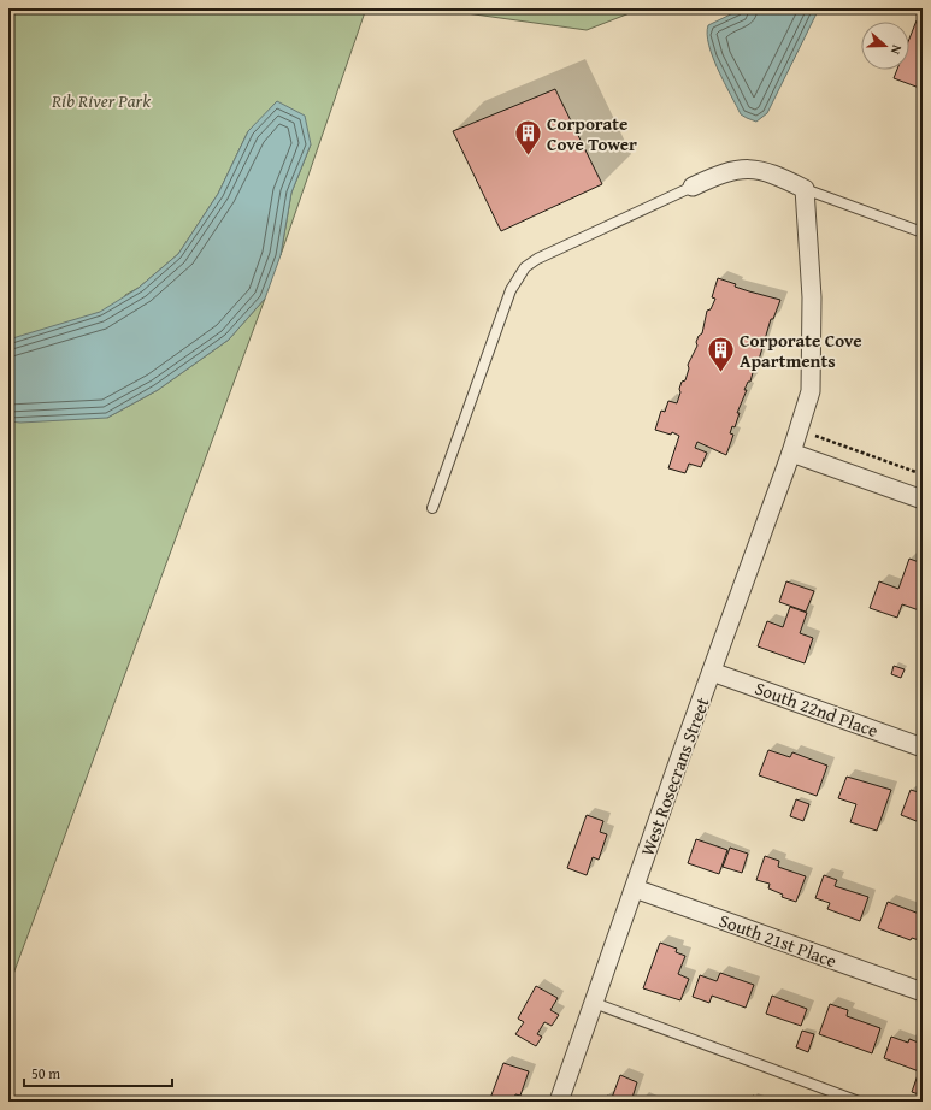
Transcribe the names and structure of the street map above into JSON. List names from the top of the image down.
{
  "streets": {
    "street": ["South 22nd Place", "West Rosecrans Street", "South 21st Place"]
  },
  "crossings": [
    ["South 22nd Place", "West Rosecrans Street"],
    ["West Rosecrans Street", "South 21st Place"]
  ],
  "parks": ["Rib River Park"],
  "places": {
    "building": ["Corporate Cove Tower", "Corporate Cove Apartments"]
  },
  "scale_bar": "50 m",
  "north": "right"
}
